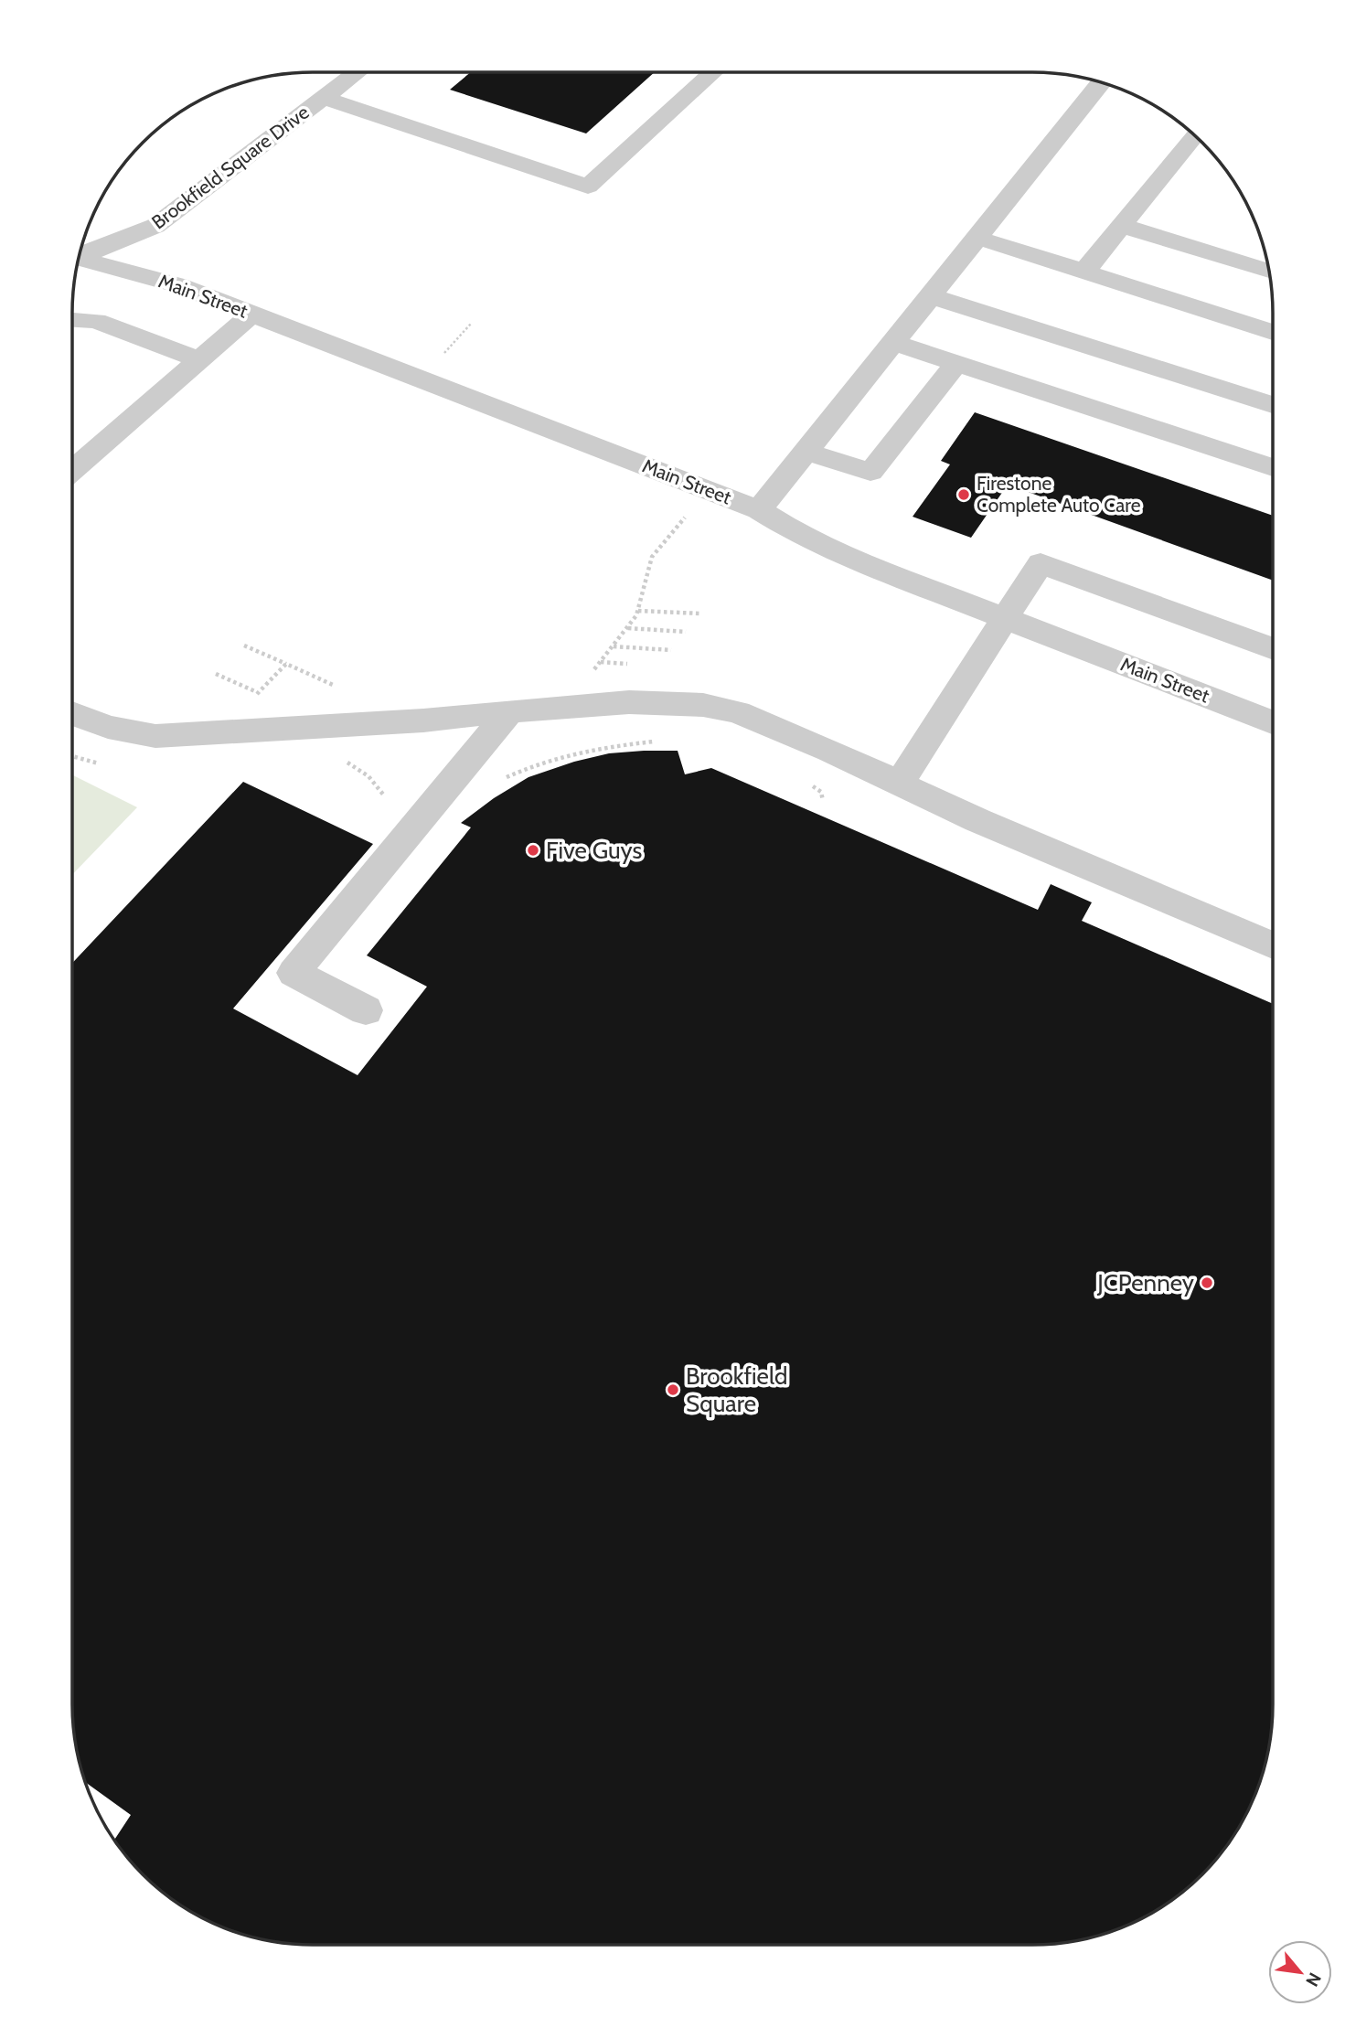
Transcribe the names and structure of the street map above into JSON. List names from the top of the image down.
{
  "streets": {
    "street": ["Brookfield Square Drive", "Main Street"]
  },
  "places": [
    "Firestone Complete Auto Care",
    "Five Guys",
    "JCPenney",
    "Brookfield Square"
  ],
  "north": "bottom right"
}
